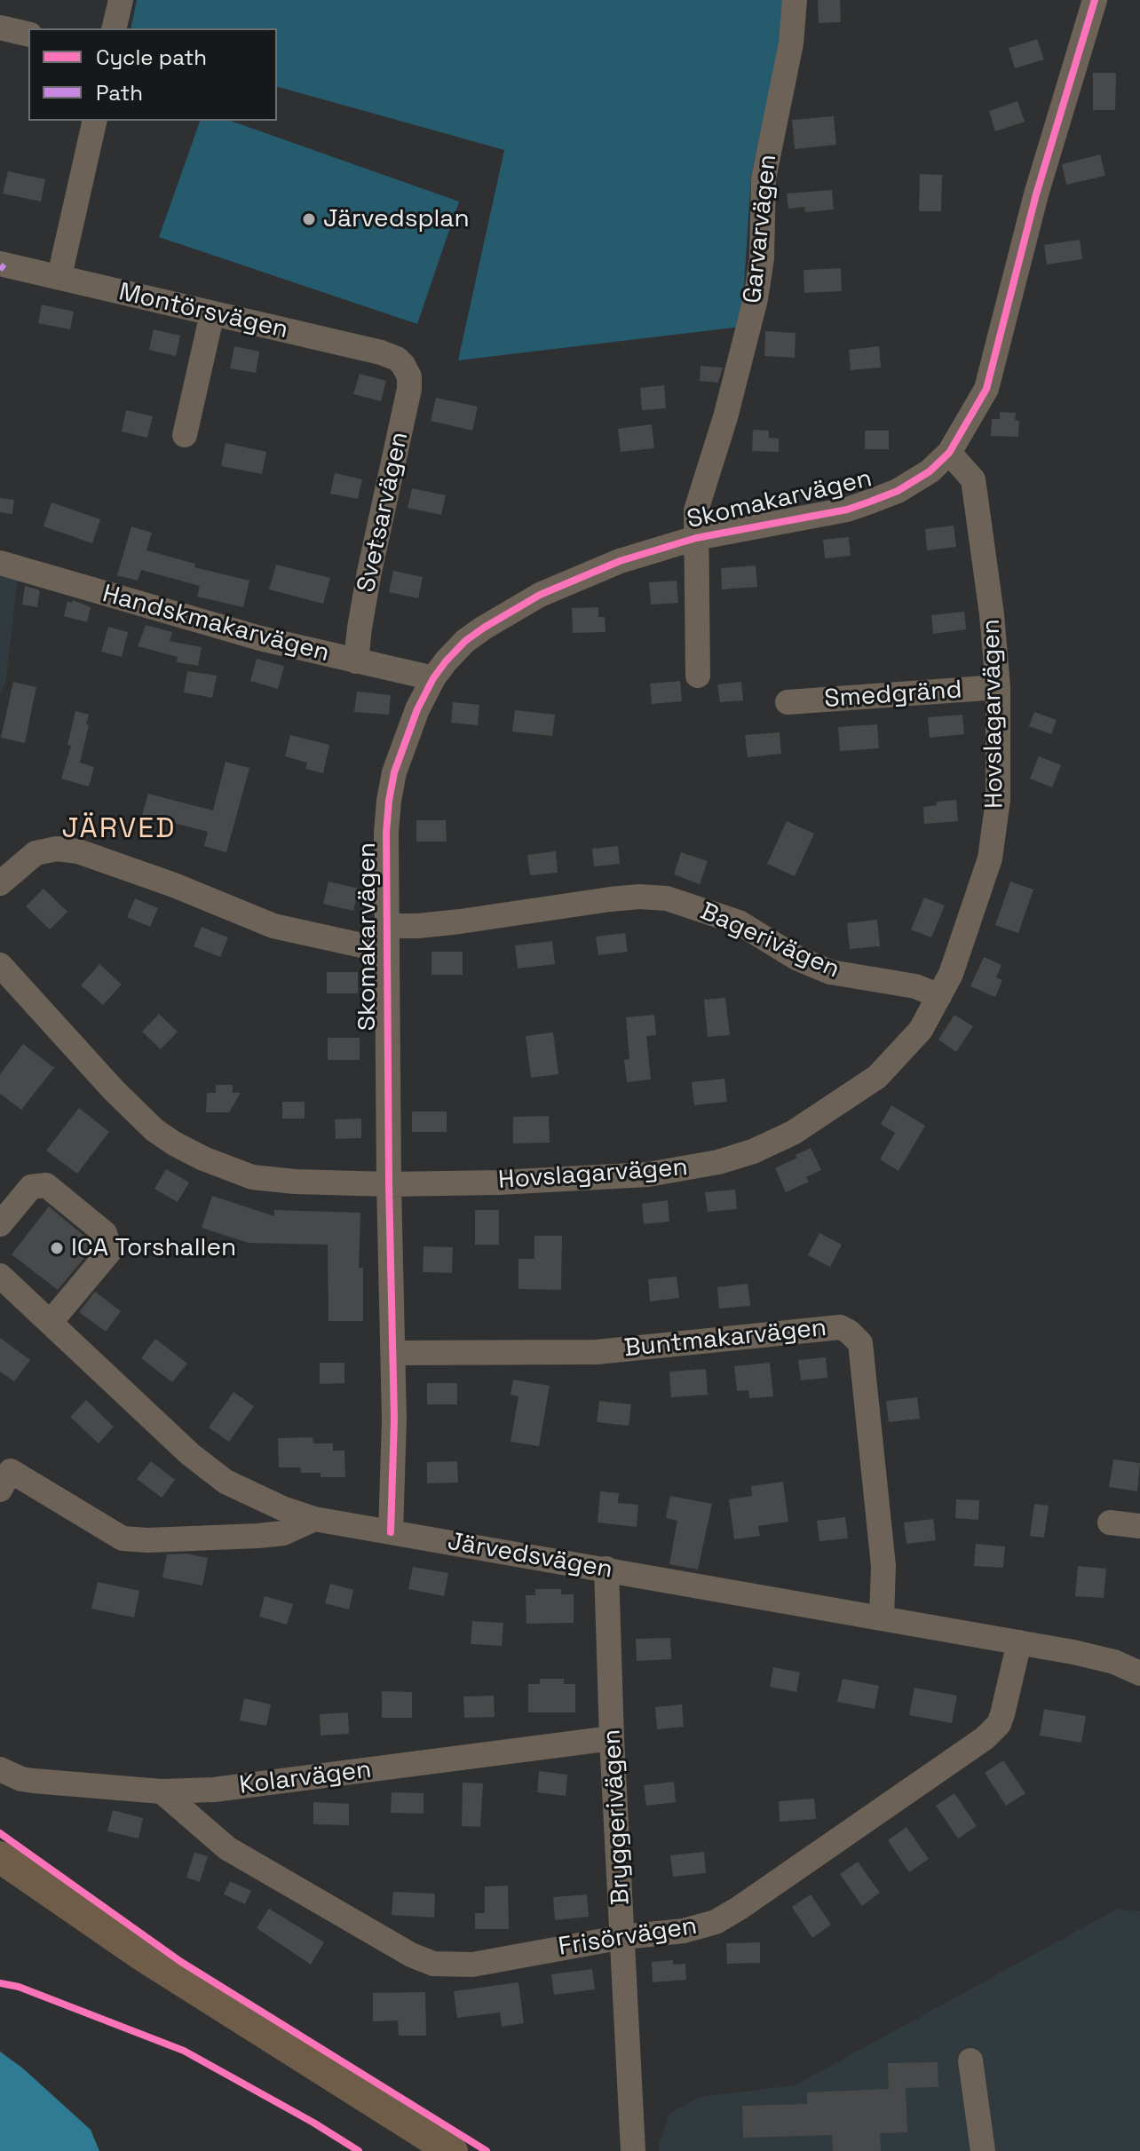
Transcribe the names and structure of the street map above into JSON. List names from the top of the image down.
{
  "streets": {
    "street": [
      "Garvarvägen",
      "Montörsvägen",
      "Skomakarvägen",
      "Svetsarvägen",
      "Handskmakarvägen",
      "Smedgränd",
      "Hovslagarvägen",
      "Bagerivägen",
      "Buntmakarvägen",
      "Järvedsvägen",
      "Kolarvägen",
      "Bryggerivägen",
      "Frisörvägen"
    ]
  },
  "crossings": [
    ["Garvarvägen", "Skomakarvägen"],
    ["Montörsvägen", "Svetsarvägen"],
    ["Skomakarvägen", "Handskmakarvägen"],
    ["Skomakarvägen", "Hovslagarvägen"],
    ["Skomakarvägen", "Bagerivägen"],
    ["Skomakarvägen", "Buntmakarvägen"],
    ["Skomakarvägen", "Järvedsvägen"],
    ["Svetsarvägen", "Handskmakarvägen"],
    ["Smedgränd", "Hovslagarvägen"],
    ["Hovslagarvägen", "Bagerivägen"],
    ["Buntmakarvägen", "Järvedsvägen"],
    ["Järvedsvägen", "Bryggerivägen"],
    ["Järvedsvägen", "Frisörvägen"],
    ["Kolarvägen", "Bryggerivägen"],
    ["Kolarvägen", "Frisörvägen"],
    ["Bryggerivägen", "Frisörvägen"]
  ],
  "districts": ["JÄRVED"],
  "places": ["Järvedsplan", "ICA Torshallen"],
  "legend": ["Cycle path", "Path"]
}
